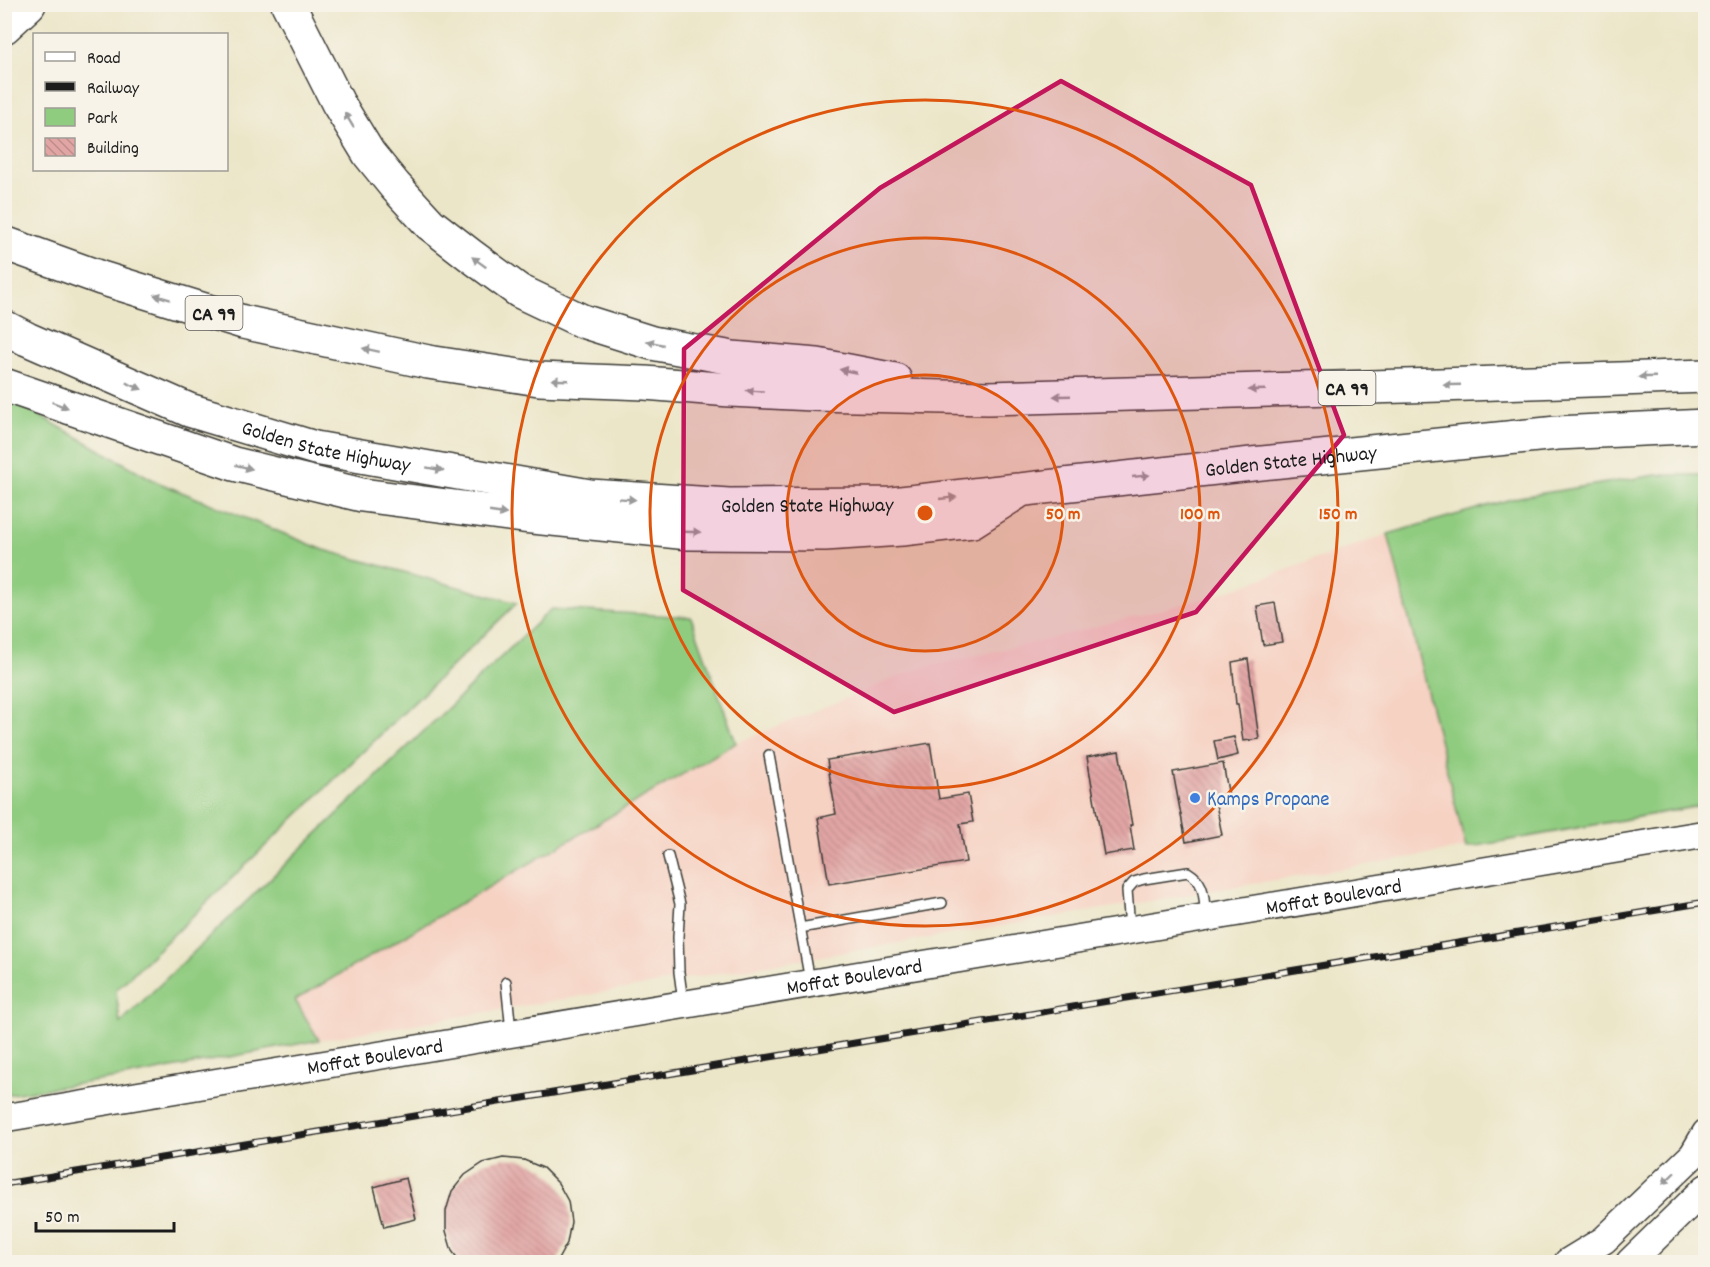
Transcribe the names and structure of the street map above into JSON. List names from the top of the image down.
{
  "streets": {
    "highway": ["CA 99", "Golden State Highway"],
    "main road": ["Moffat Boulevard"]
  },
  "places": ["Kamps Propane"],
  "legend": [
    "Road",
    "Railway",
    "Park",
    "Building"
  ],
  "scale_bar": "50 m",
  "rings": ["50 m", "100 m", "150 m"]
}
